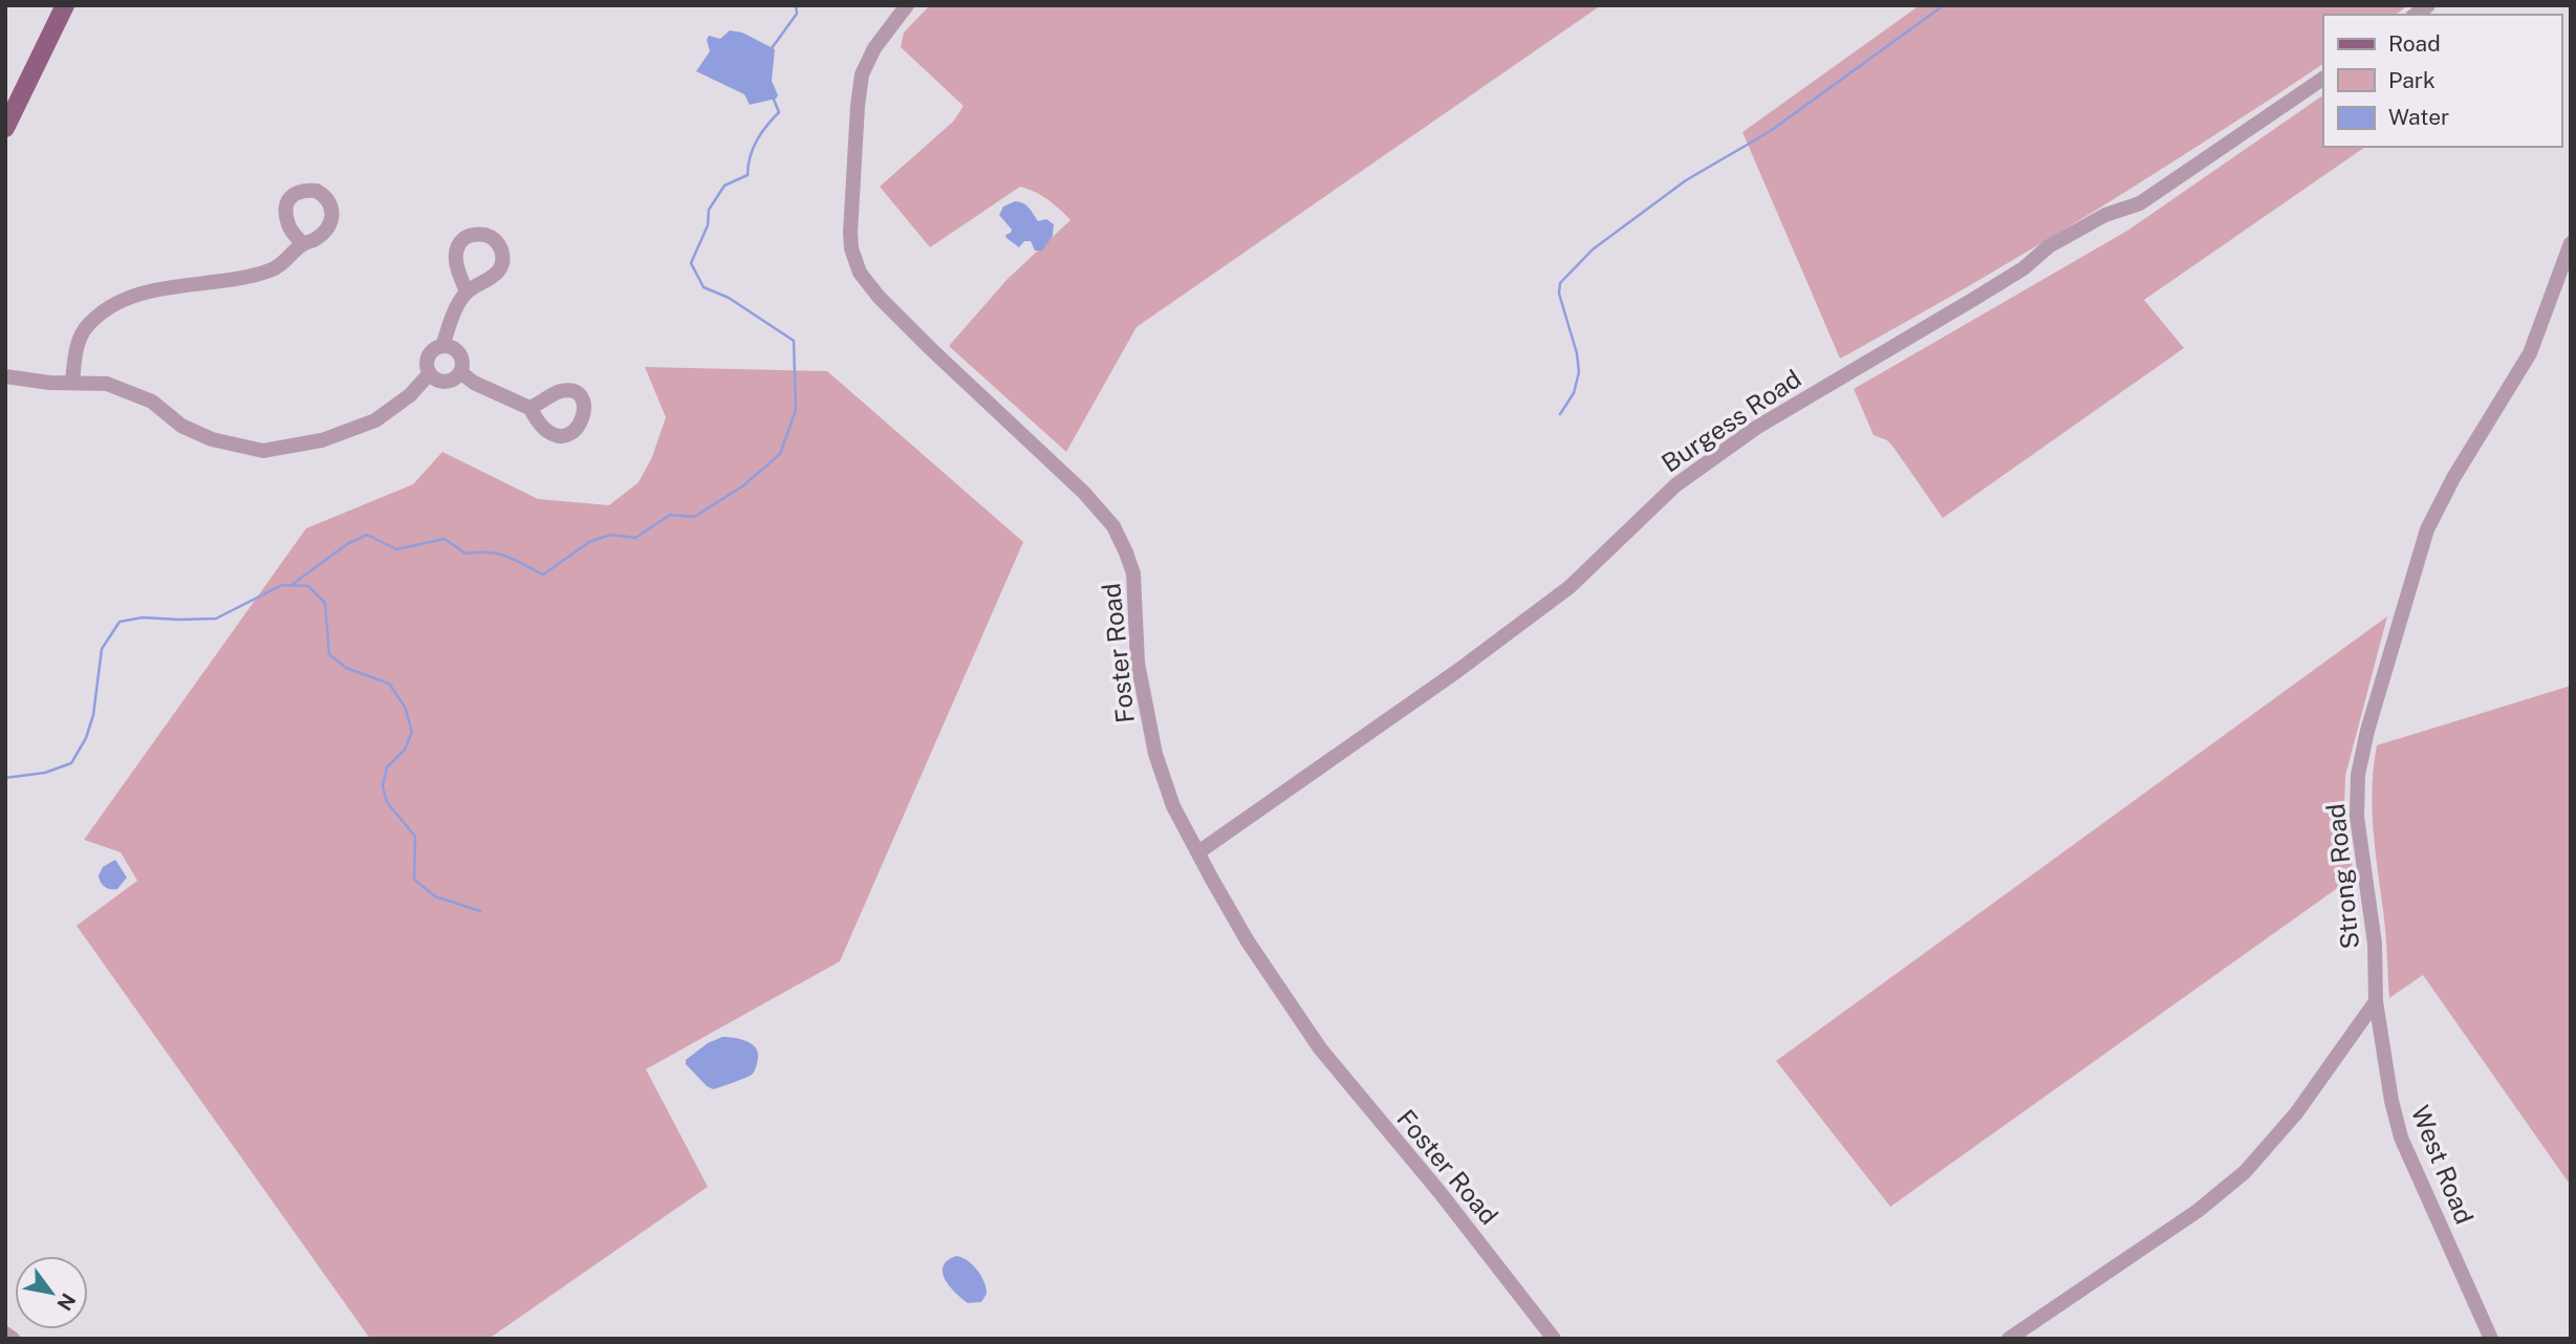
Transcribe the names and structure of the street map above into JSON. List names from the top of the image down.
{
  "streets": {
    "street": [
      "Burgess Road",
      "Foster Road",
      "Strong Road",
      "West Road"
    ]
  },
  "crossings": [
    ["Burgess Road", "Foster Road"],
    ["Strong Road", "West Road"]
  ],
  "legend": ["Road", "Park", "Water"],
  "north": "bottom right"
}
